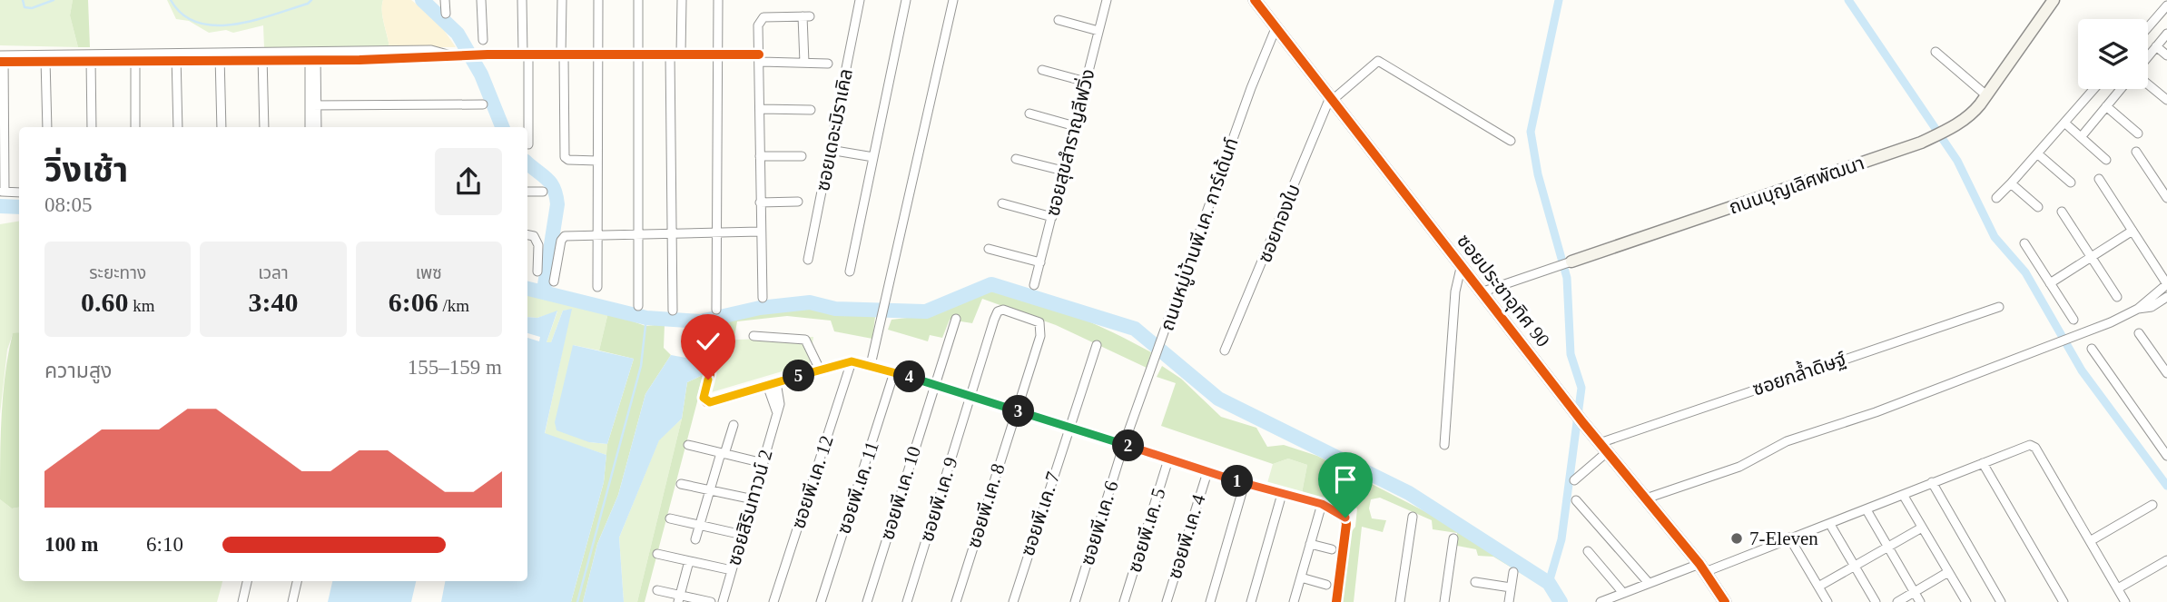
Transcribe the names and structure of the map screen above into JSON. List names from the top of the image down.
{
  "streets": {
    "street": [
      "ซอยเดอะมิราเคิล",
      "ซอยสุขสำราญลีฟวิ่ง",
      "ถนนบุญเลิศพัฒนา",
      "ซอยทองใบ",
      "ถนนหมู่บ้านพี.เค. การ์เด้นท์",
      "ซอยประชาอุทิศ 90",
      "ซอยกล้ำดิษฐ์",
      "ซอยพี.เค. 12",
      "ซอยพี.เค. 11",
      "ซอยพี.เค. 10",
      "ซอยพี.เค. 9",
      "ซอยพี.เค. 8",
      "ซอยสิรินทาวน์ 2",
      "ซอยพี.เค. 7",
      "ซอยพี.เค. 6",
      "ซอยพี.เค. 5",
      "ซอยพี.เค. 4"
    ]
  },
  "crossings": [
    ["ถนนบุญเลิศพัฒนา", "ซอยประชาอุทิศ 90"],
    ["ซอยทองใบ", "ซอยประชาอุทิศ 90"],
    ["ถนนหมู่บ้านพี.เค. การ์เด้นท์", "ซอยประชาอุทิศ 90"],
    ["ถนนหมู่บ้านพี.เค. การ์เด้นท์", "ซอยพี.เค. 6"],
    ["ซอยประชาอุทิศ 90", "ซอยกล้ำดิษฐ์"],
    ["ซอยพี.เค. 9", "ซอยพี.เค. 8"]
  ],
  "places": ["7-Eleven"],
  "page": {
    "heading": ["วิ่งเช้า", "08:05"],
    "stats": [
      ["ระยะทาง", "0.60 km"],
      ["เวลา", "3:40"],
      ["เพซ", "6:06 /km"]
    ],
    "chart": ["ความสูง", "155–159 m"],
    "pins": [
      "5",
      "4",
      "3",
      "2",
      "1"
    ],
    "list": [
      {
        "name": "100 m",
        "note": "6:10"
      }
    ]
  }
}
